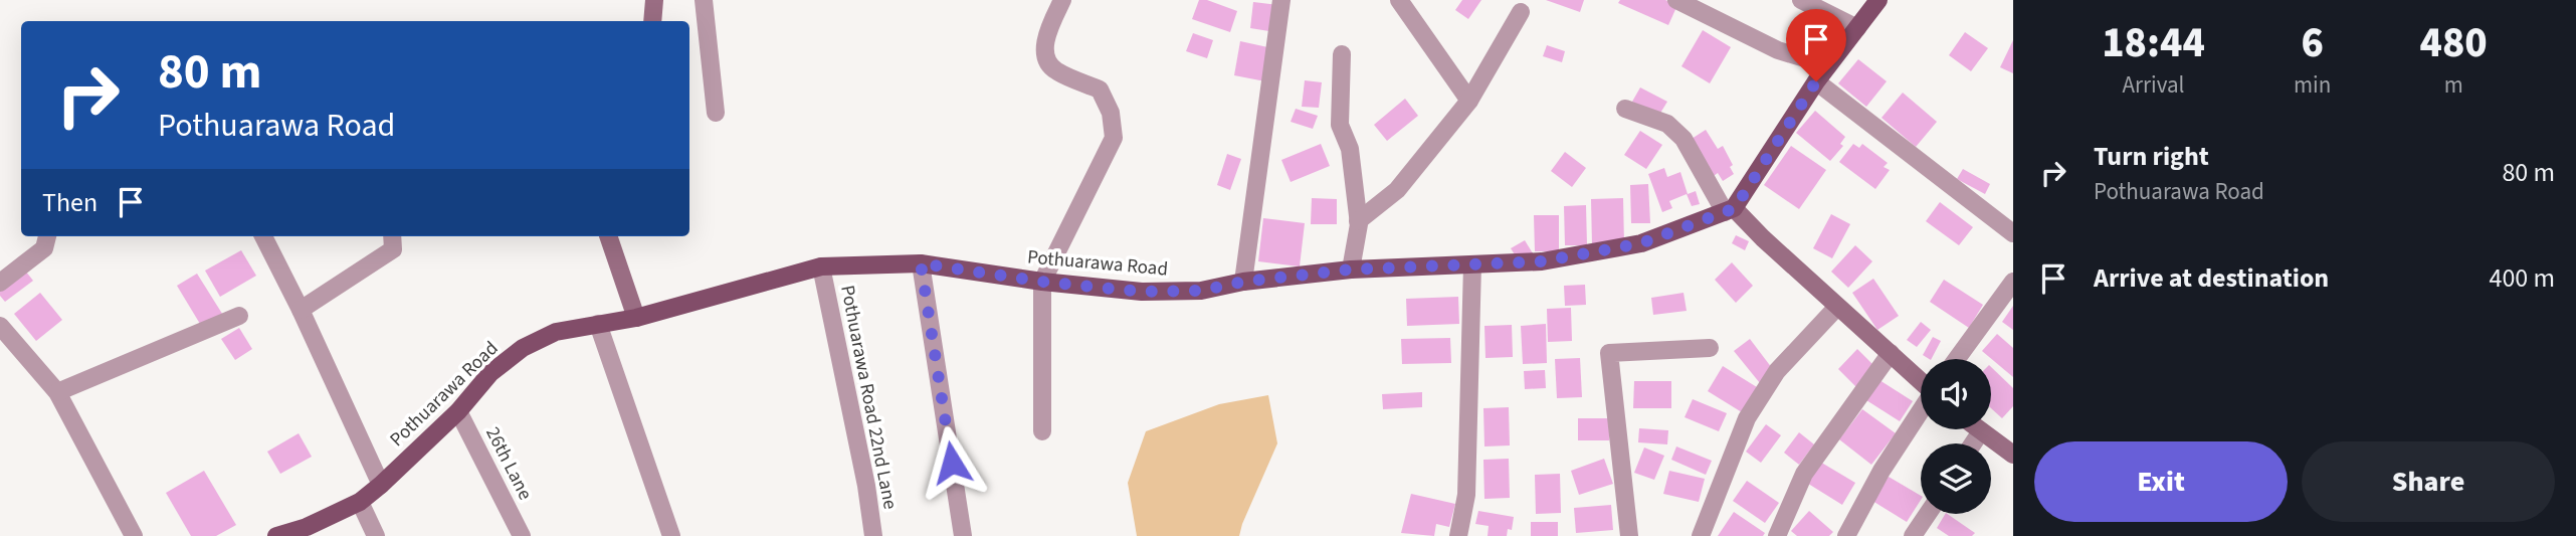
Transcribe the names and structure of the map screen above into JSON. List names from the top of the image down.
{
  "streets": {
    "main road": ["Pothuarawa Road"],
    "street": ["Pothuarawa Road 22nd Lane", "26th Lane"]
  },
  "crossings": [
    ["Pothuarawa Road", "Pothuarawa Road 22nd Lane"],
    ["Pothuarawa Road", "26th Lane"]
  ],
  "page": {
    "eta": [
      "18:44",
      "Arrival",
      "6",
      "min",
      "480",
      "m"
    ],
    "turn": ["80 m", "Pothuarawa Road"],
    "list": [
      {
        "name": "Turn right",
        "note": "Pothuarawa Road",
        "value": "80 m"
      },
      {
        "name": "Arrive at destination",
        "value": "400 m"
      }
    ],
    "then": "Then",
    "buttons": ["Exit", "Share"]
  }
}
